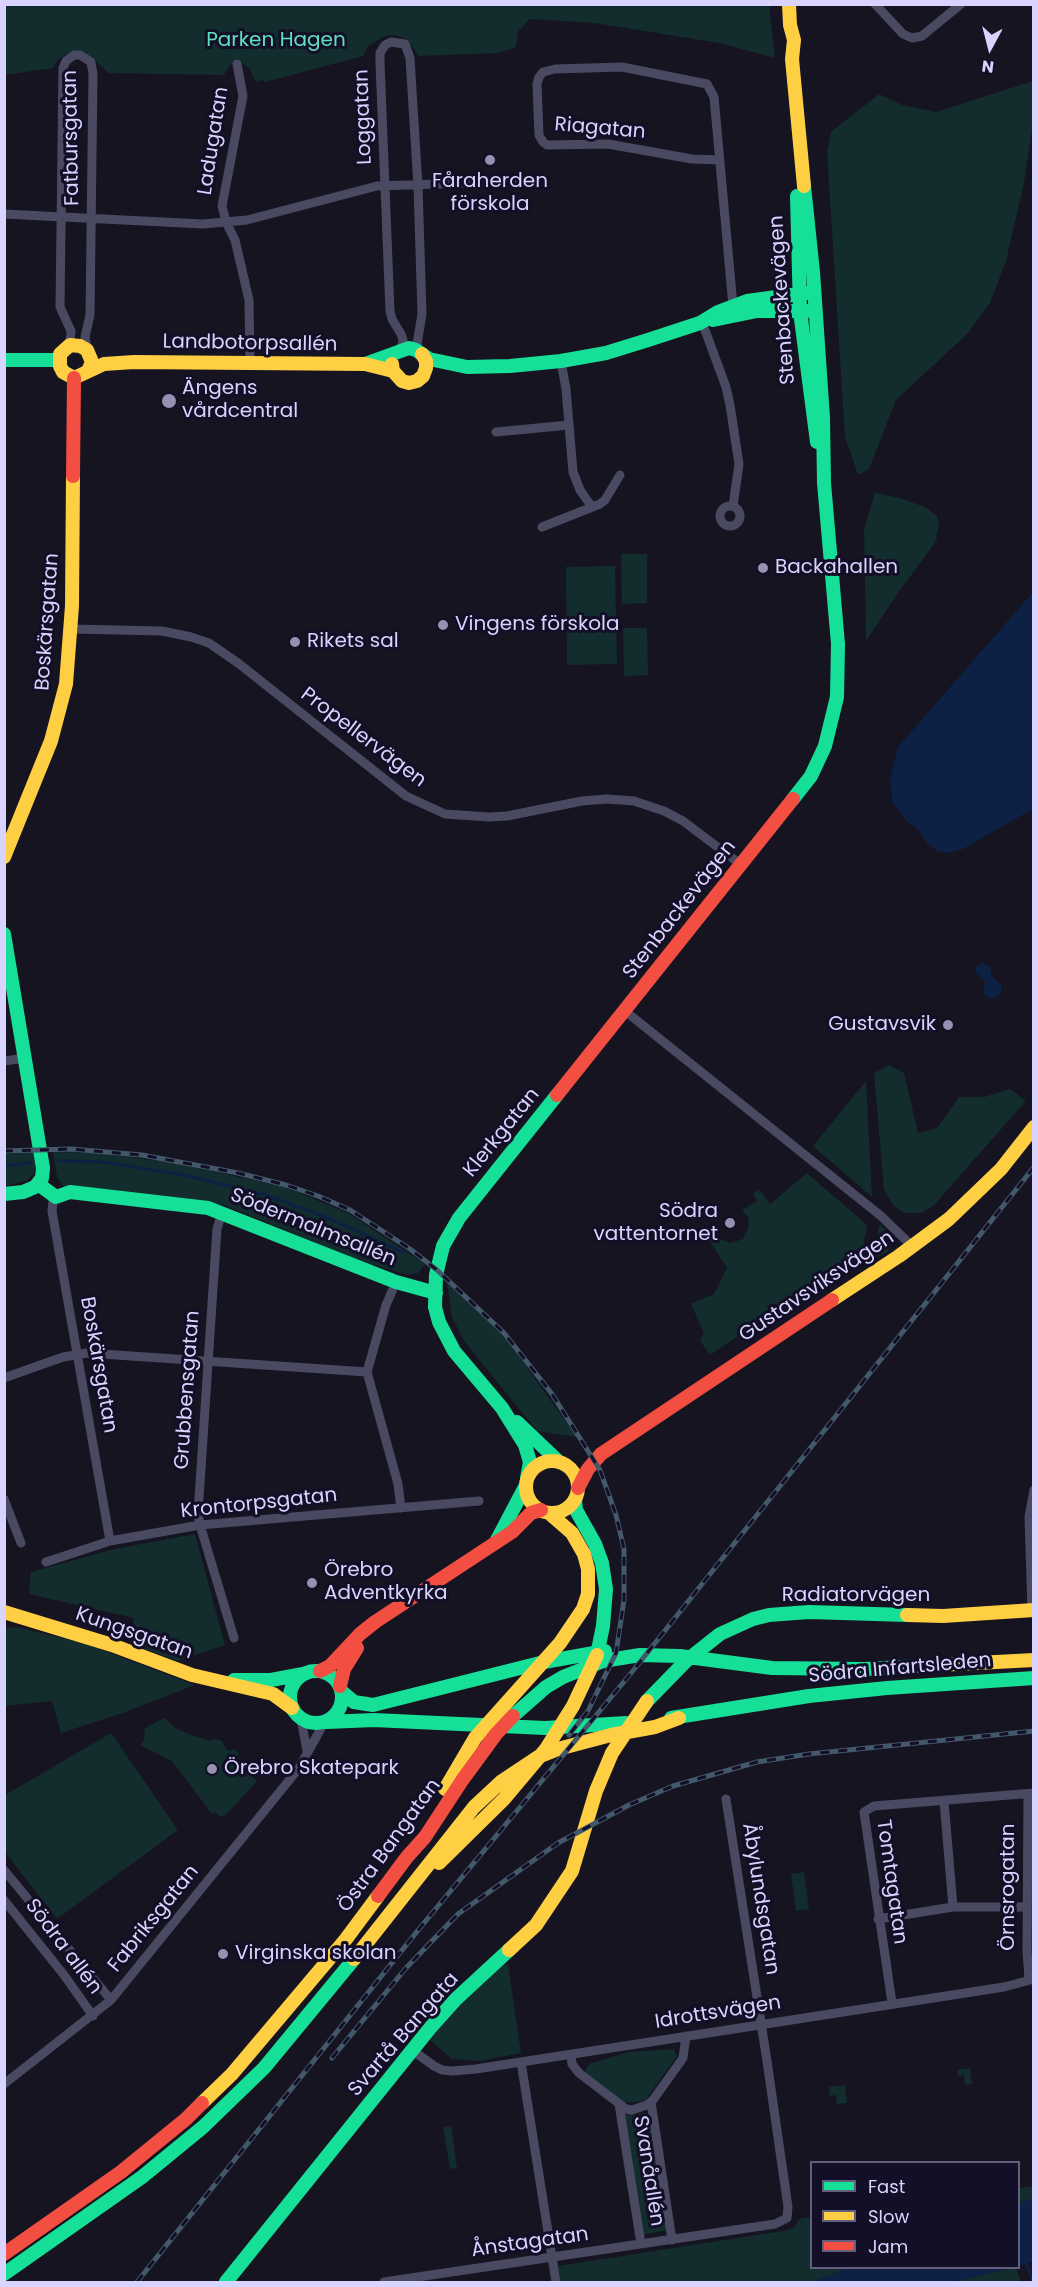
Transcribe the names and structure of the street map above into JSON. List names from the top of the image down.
{
  "streets": {
    "street": [
      "Loggatan",
      "Riagatan",
      "Fatbursgatan",
      "Ladugatan",
      "Stenbackevägen",
      "Landbotorpsallén",
      "Boskärsgatan",
      "Propellervägen",
      "Klerkgatan",
      "Södermalmsallén",
      "Gustavsviksvägen",
      "Grubbensgatan",
      "Krontorpsgatan",
      "Radiatorvägen",
      "Kungsgatan",
      "Södra Infartsleden",
      "Östra Bangatan",
      "Tomtagatan",
      "Örnsrogatan",
      "Åbylundsgatan",
      "Fabriksgatan",
      "Södra allén",
      "Idrottsvägen",
      "Svartå Bangata",
      "Svanåallén",
      "Ånstagatan"
    ]
  },
  "crossings": [
    ["Loggatan", "Landbotorpsallén"],
    ["Fatbursgatan", "Landbotorpsallén"],
    ["Fatbursgatan", "Boskärsgatan"],
    ["Ladugatan", "Landbotorpsallén"],
    ["Stenbackevägen", "Propellervägen"],
    ["Stenbackevägen", "Klerkgatan"],
    ["Stenbackevägen", "Gustavsviksvägen"],
    ["Landbotorpsallén", "Boskärsgatan"],
    ["Boskärsgatan", "Propellervägen"],
    ["Boskärsgatan", "Södermalmsallén"],
    ["Boskärsgatan", "Krontorpsgatan"],
    ["Klerkgatan", "Södermalmsallén"],
    ["Södermalmsallén", "Grubbensgatan"],
    ["Grubbensgatan", "Krontorpsgatan"],
    ["Radiatorvägen", "Svartå Bangata"],
    ["Kungsgatan", "Fabriksgatan"],
    ["Södra Infartsleden", "Östra Bangatan"],
    ["Tomtagatan", "Örnsrogatan"],
    ["Tomtagatan", "Idrottsvägen"],
    ["Örnsrogatan", "Idrottsvägen"],
    ["Åbylundsgatan", "Idrottsvägen"],
    ["Åbylundsgatan", "Svanåallén"],
    ["Åbylundsgatan", "Ånstagatan"],
    ["Fabriksgatan", "Södra allén"],
    ["Idrottsvägen", "Svartå Bangata"],
    ["Idrottsvägen", "Svanåallén"],
    ["Svanåallén", "Ånstagatan"]
  ],
  "parks": ["Parken Hagen"],
  "places": [
    "Fåraherden förskola",
    "Ängens vårdcentral",
    "Backahallen",
    "Vingens förskola",
    "Rikets sal",
    "Gustavsvik",
    "Södra vattentornet",
    "Örebro Adventkyrka",
    "Örebro Skatepark",
    "Virginska skolan"
  ],
  "legend": ["Fast", "Slow", "Jam"],
  "north": "bottom"
}
